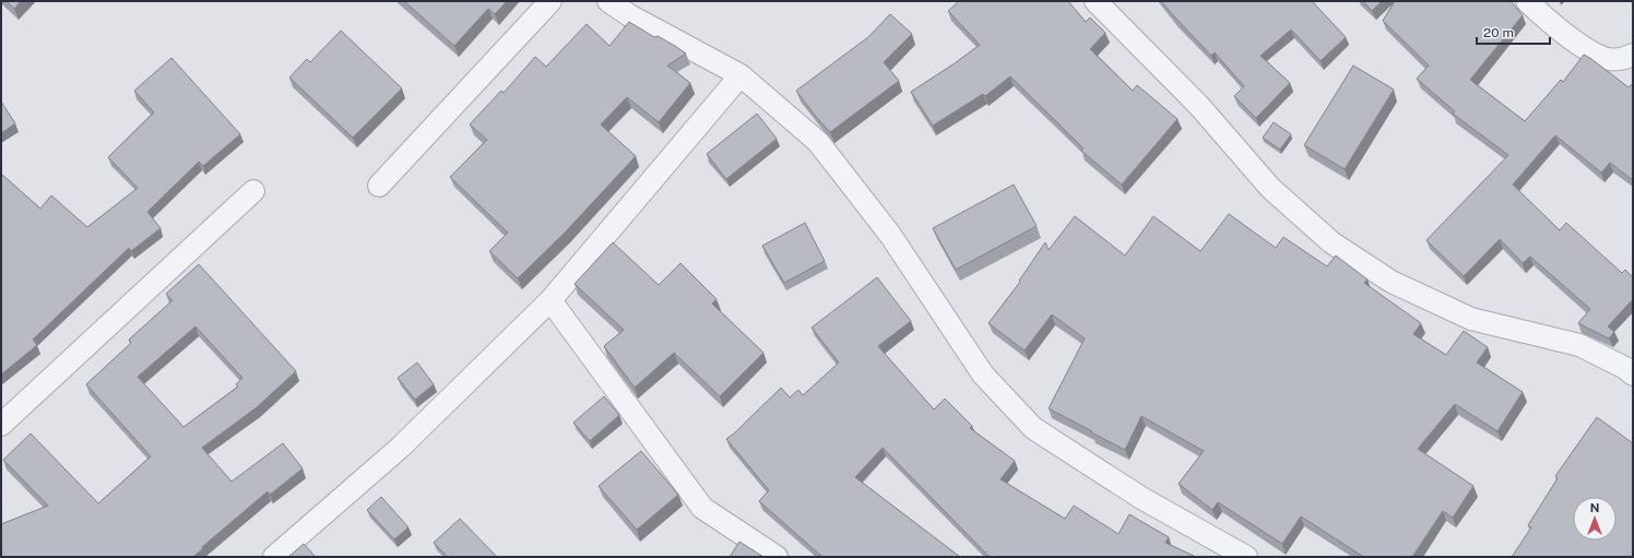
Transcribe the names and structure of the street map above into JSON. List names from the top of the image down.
{
  "scale_bar": "20 m",
  "north": "top"
}
